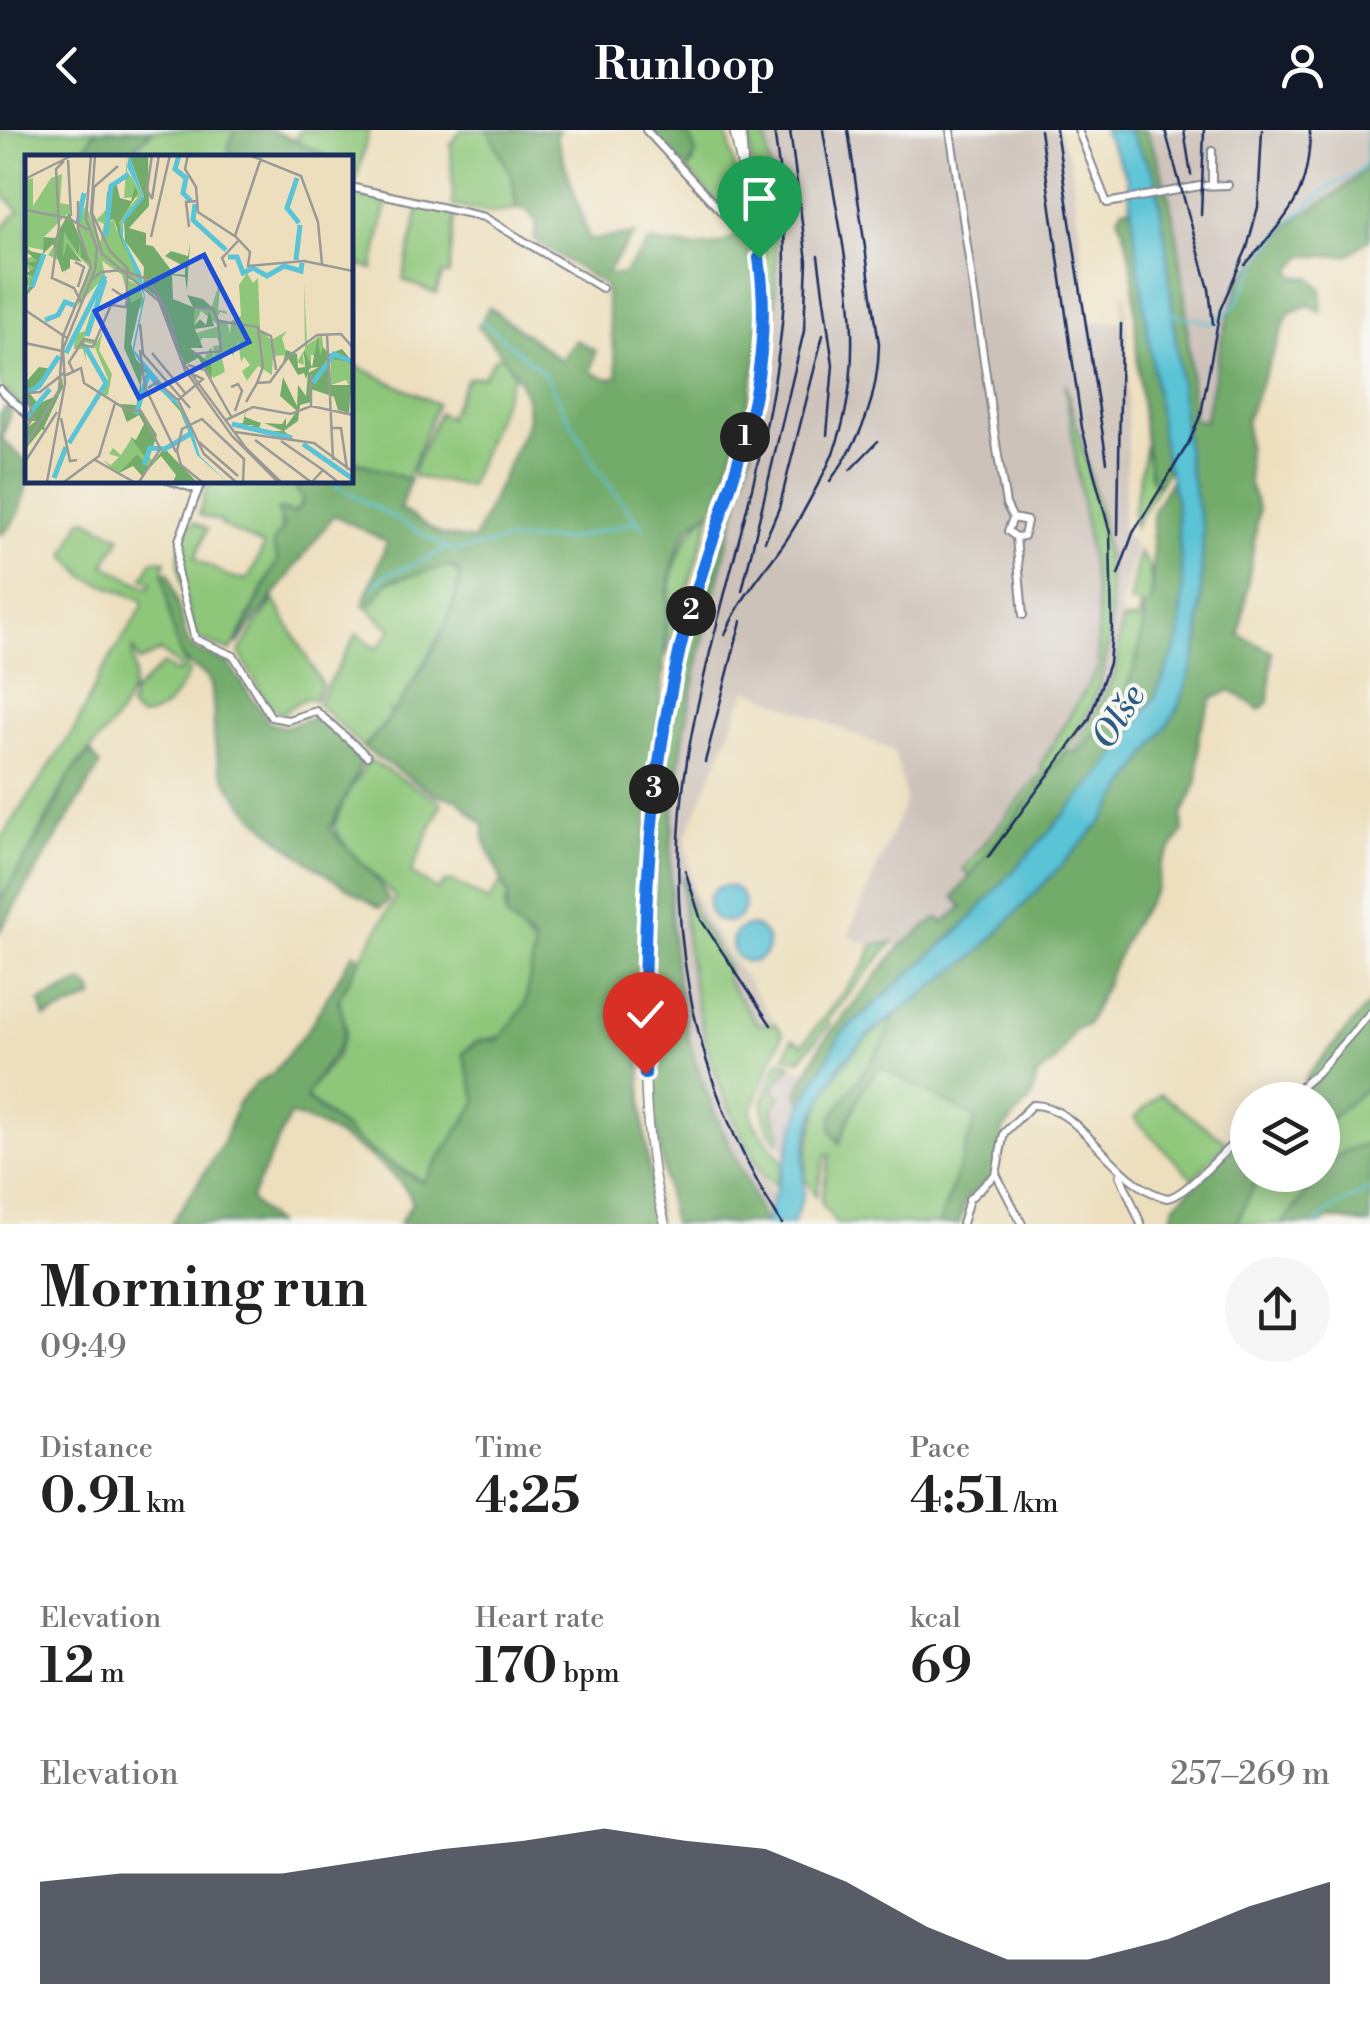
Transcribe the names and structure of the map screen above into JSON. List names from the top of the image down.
{
  "water": ["Olše"],
  "page": {
    "header": "Runloop",
    "pins": ["1", "2", "3"],
    "heading": ["Morning run", "09:49"],
    "stats": [
      ["Distance", "0.91 km"],
      ["Time", "4:25"],
      ["Pace", "4:51 /km"],
      ["Elevation", "12 m"],
      ["Heart rate", "170 bpm"],
      ["kcal", "69"]
    ],
    "chart": ["Elevation", "257–269 m"]
  }
}
